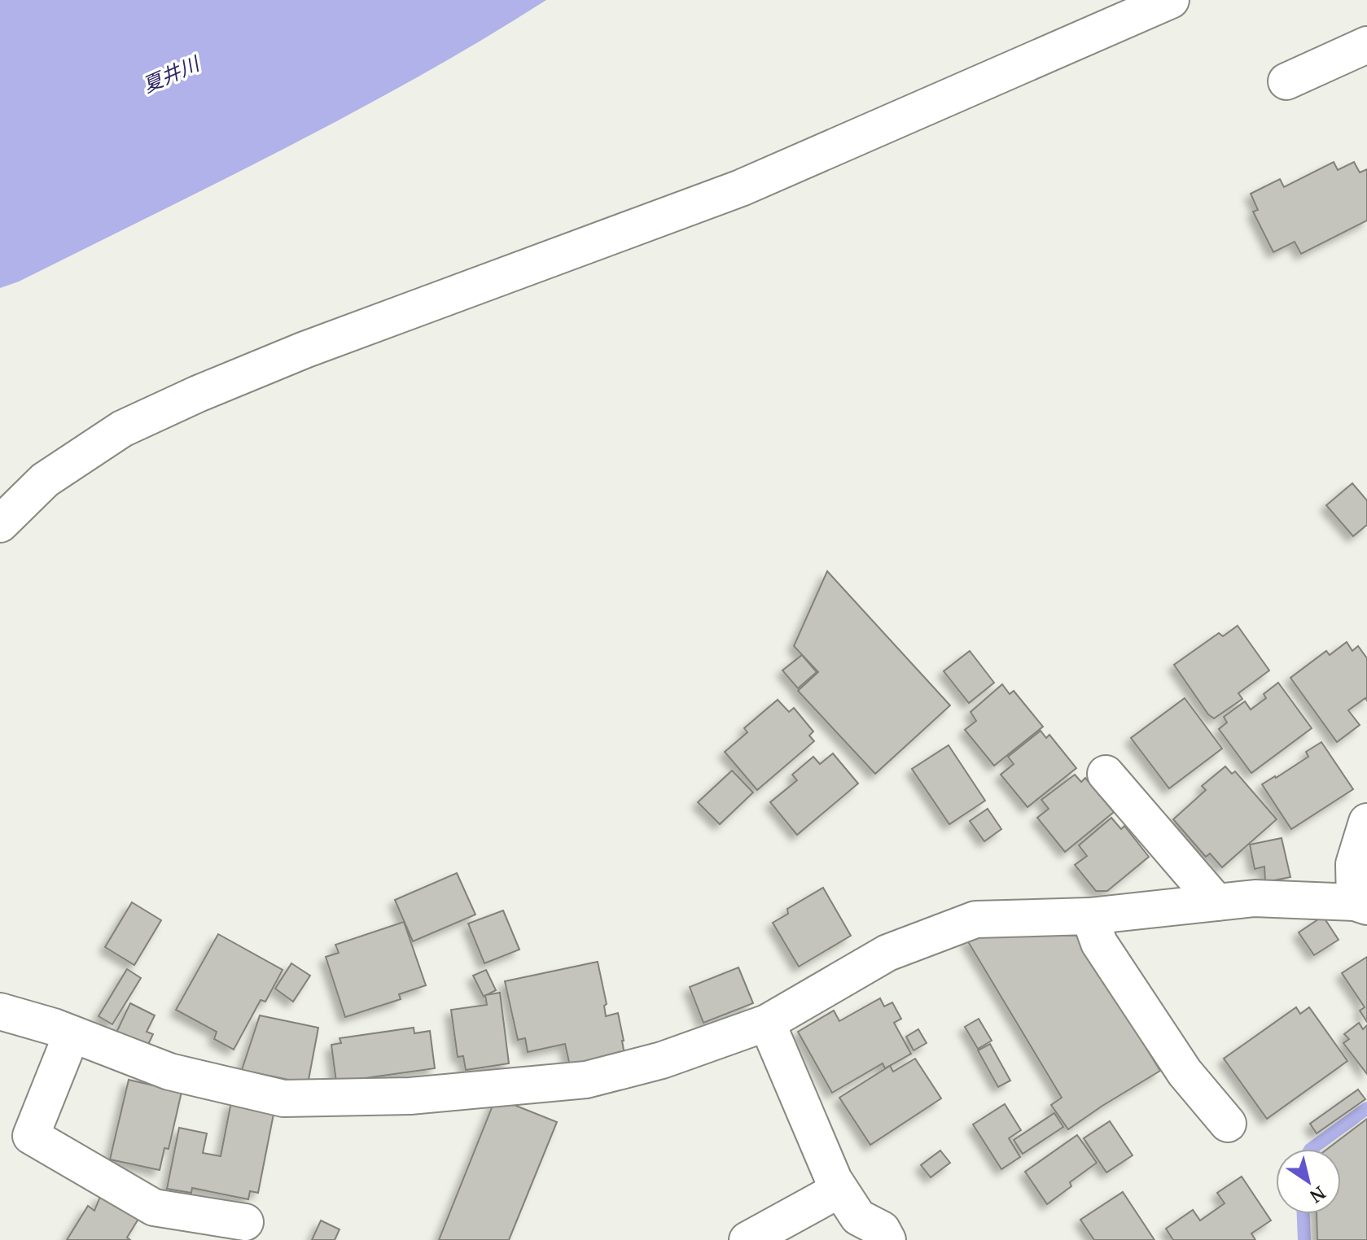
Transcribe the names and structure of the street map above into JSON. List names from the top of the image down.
{
  "water": ["夏井川"],
  "north": "bottom right"
}
